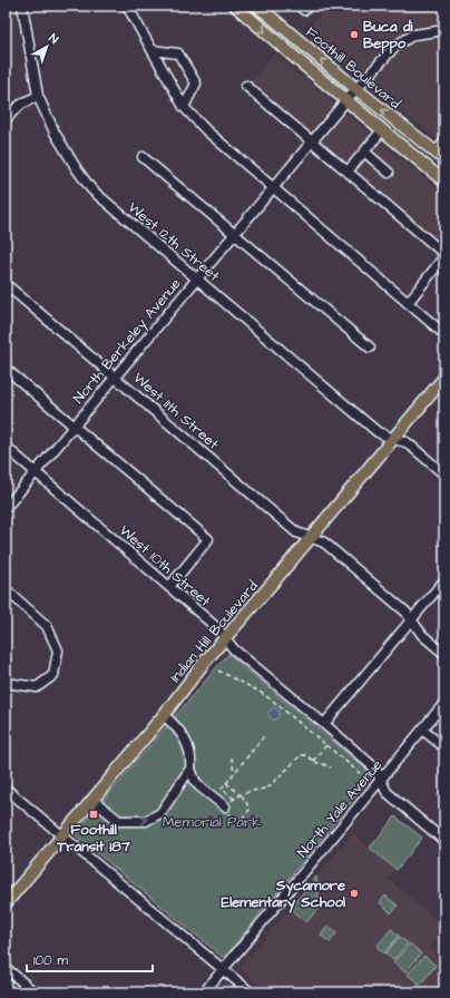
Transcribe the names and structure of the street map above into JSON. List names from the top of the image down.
{
  "streets": {
    "main road": ["Foothill Boulevard", "Indian Hill Boulevard"],
    "street": [
      "West 12th Street",
      "North Berkeley Avenue",
      "West 11th Street",
      "West 10th Street",
      "North Yale Avenue"
    ]
  },
  "crossings": [
    ["Foothill Boulevard", "North Berkeley Avenue"],
    ["West 12th Street", "North Berkeley Avenue"],
    ["West 12th Street", "Indian Hill Boulevard"],
    ["North Berkeley Avenue", "West 11th Street"],
    ["North Berkeley Avenue", "West 10th Street"],
    ["West 11th Street", "Indian Hill Boulevard"],
    ["West 10th Street", "Indian Hill Boulevard"],
    ["West 10th Street", "North Yale Avenue"]
  ],
  "parks": ["Memorial Park"],
  "places": {
    "other": ["Buca di Beppo", "Sycamore Elementary School"],
    "transit": ["Foothill Transit 187"]
  },
  "scale_bar": "100 m",
  "north": "top right"
}
